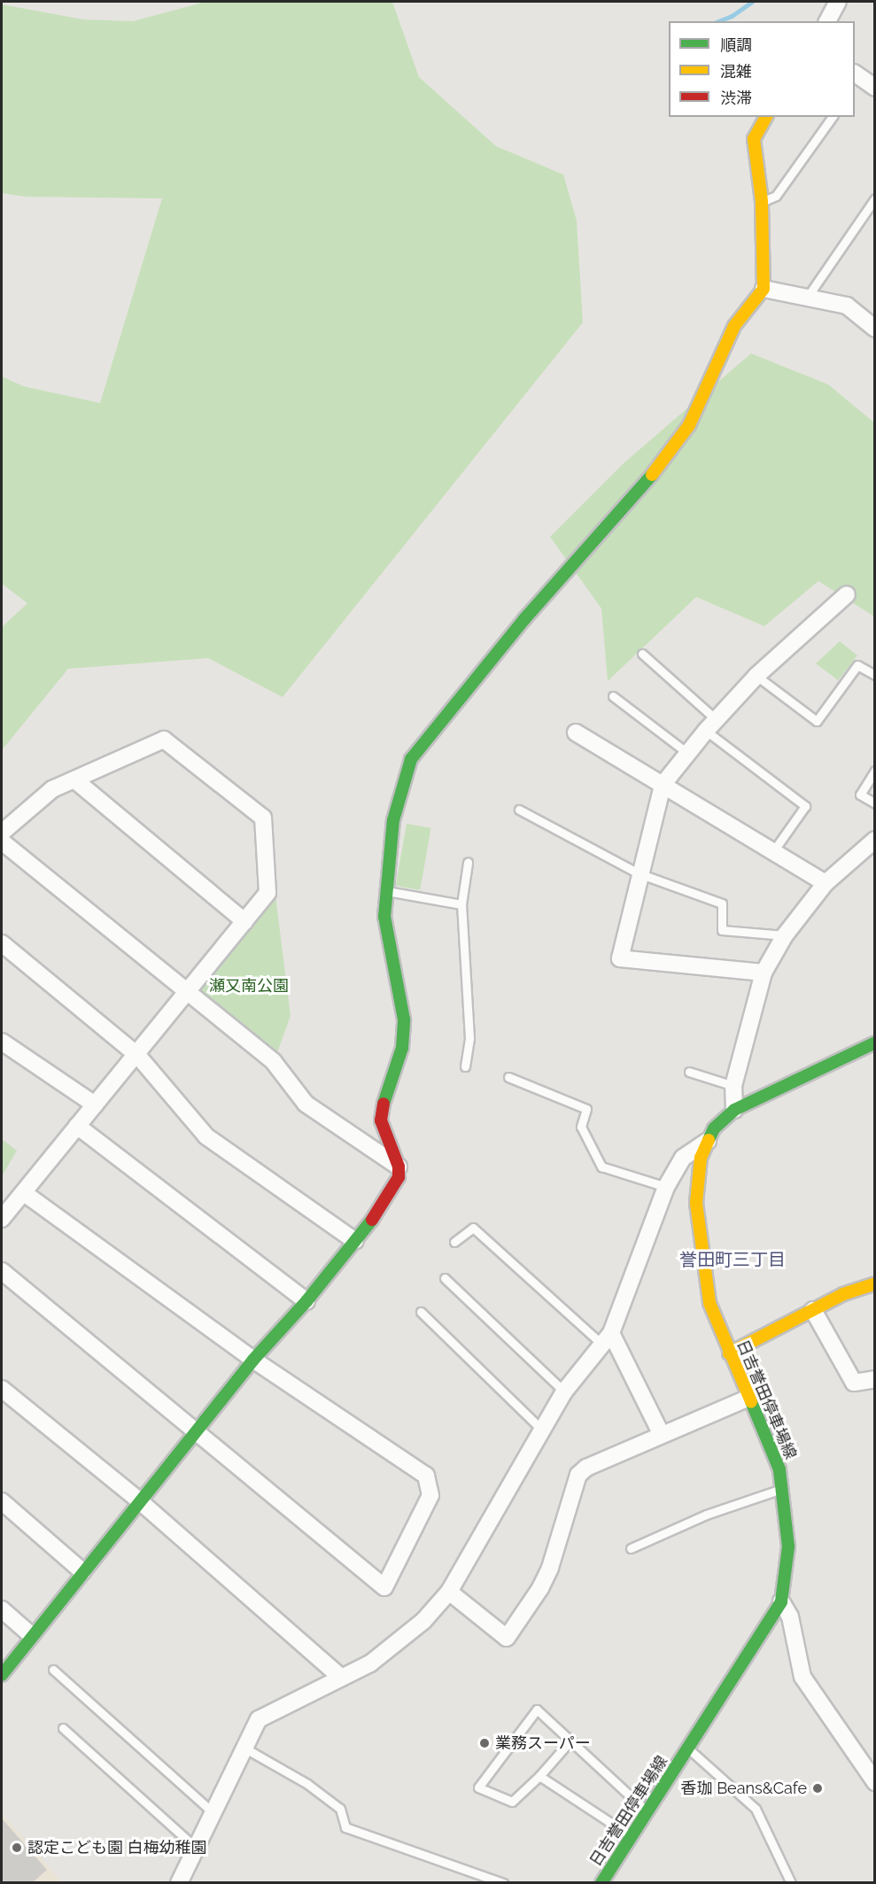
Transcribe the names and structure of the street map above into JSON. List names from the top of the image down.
{
  "streets": {
    "street": ["日吉誉田停車場線"]
  },
  "districts": ["誉田町三丁目"],
  "parks": ["瀬又南公園"],
  "places": ["業務スーパー", "香珈 Beans&Cafe", "認定こども園 白梅幼稚園"],
  "legend": ["順調", "混雑", "渋滞"]
}
